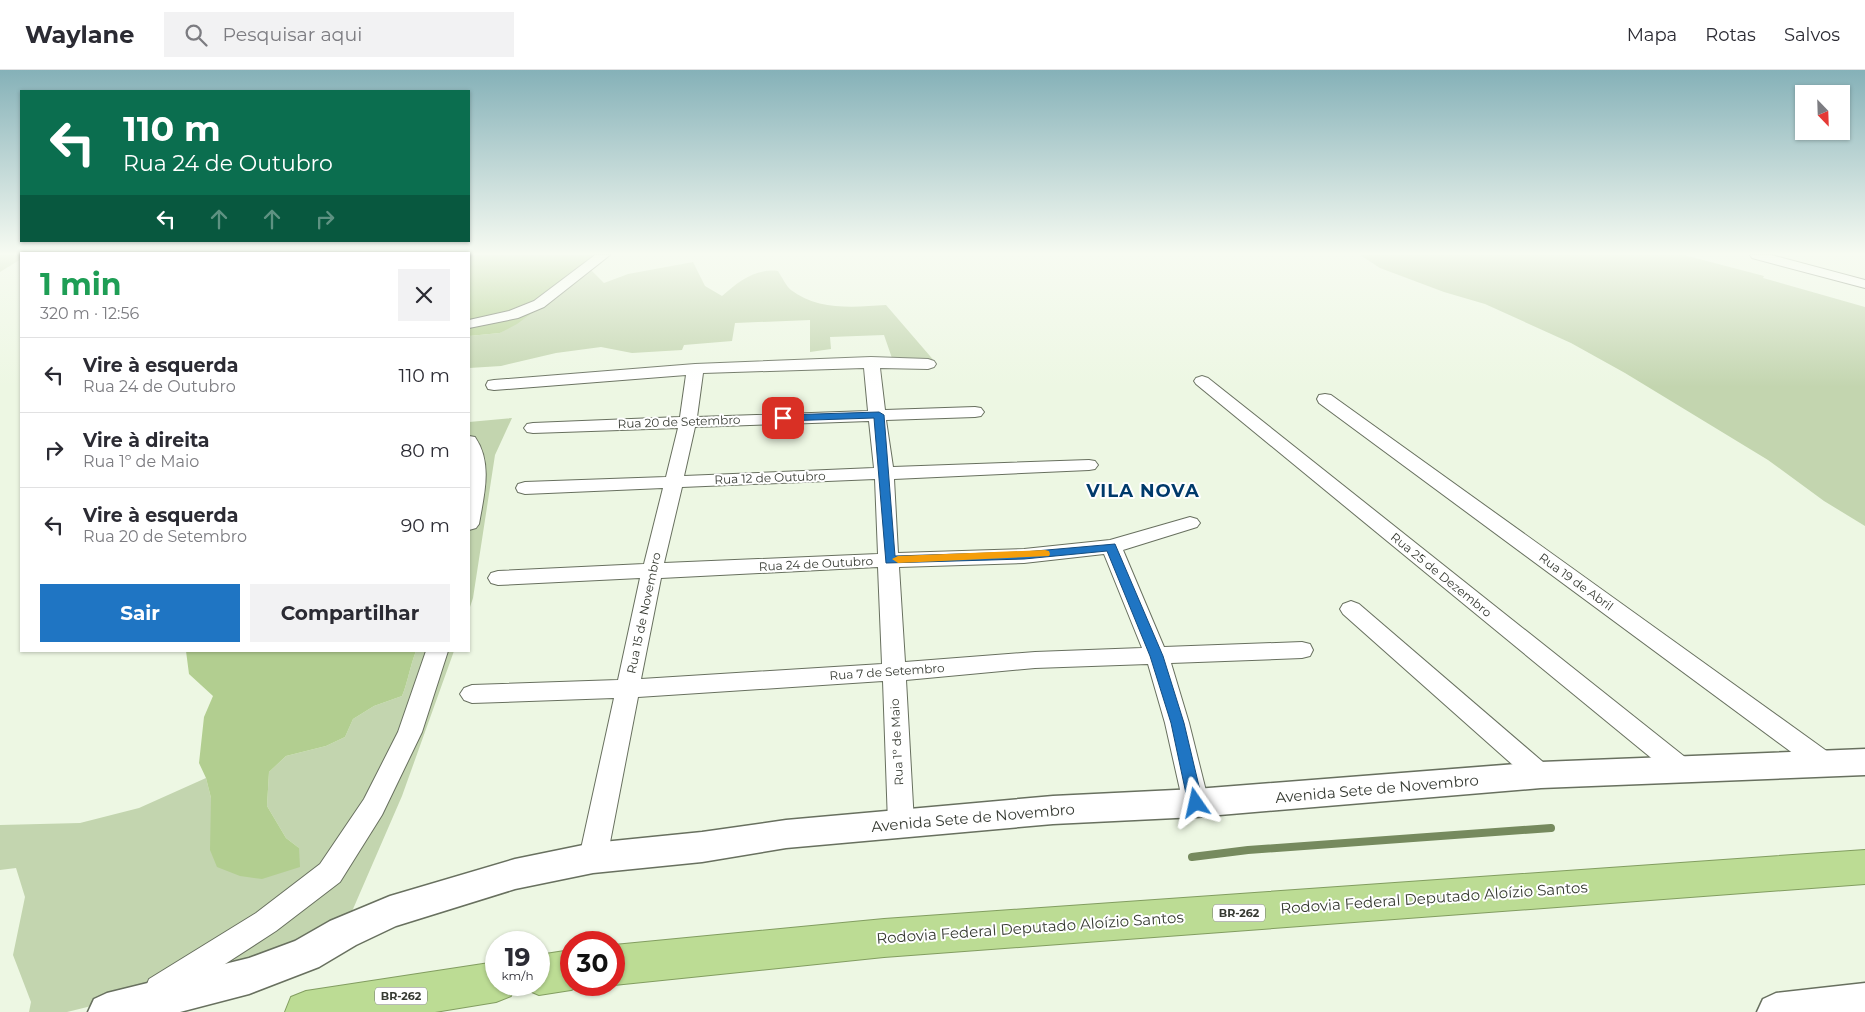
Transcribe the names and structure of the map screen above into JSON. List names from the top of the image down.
{
  "streets": {
    "highway": ["Rodovia Federal Deputado Aloízio Santos", "BR-262"],
    "street": [
      "Rua 20 de Setembro",
      "Rua 12 de Outubro",
      "Rua 24 de Outubro",
      "Rua 25 de Dezembro",
      "Rua 19 de Abril",
      "Rua 15 de Novembro",
      "Rua 7 de Setembro",
      "Rua 1º de Maio",
      "Avenida Sete de Novembro"
    ]
  },
  "crossings": [
    ["Rua 20 de Setembro", "Rua 15 de Novembro"],
    ["Rua 20 de Setembro", "Rua 1º de Maio"],
    ["Rua 12 de Outubro", "Rua 15 de Novembro"],
    ["Rua 12 de Outubro", "Rua 1º de Maio"],
    ["Rua 24 de Outubro", "Rua 15 de Novembro"],
    ["Rua 24 de Outubro", "Rua 1º de Maio"],
    ["Rua 25 de Dezembro", "Avenida Sete de Novembro"],
    ["Rua 19 de Abril", "Avenida Sete de Novembro"],
    ["Rua 15 de Novembro", "Rua 7 de Setembro"],
    ["Rua 15 de Novembro", "Avenida Sete de Novembro"],
    ["Rua 7 de Setembro", "Rua 1º de Maio"],
    ["Rua 1º de Maio", "Avenida Sete de Novembro"]
  ],
  "districts": ["VILA NOVA"],
  "north": "bottom right",
  "page": {
    "header": "Waylane",
    "search": "Pesquisar aqui",
    "nav": ["Mapa", "Rotas", "Salvos"],
    "turn": ["110 m", "Rua 24 de Outubro"],
    "heading": ["1 min", "320 m · 12:56"],
    "list": [
      {
        "name": "Vire à esquerda",
        "note": "Rua 24 de Outubro",
        "value": "110 m"
      },
      {
        "name": "Vire à direita",
        "note": "Rua 1º de Maio",
        "value": "80 m"
      },
      {
        "name": "Vire à esquerda",
        "note": "Rua 20 de Setembro",
        "value": "90 m"
      }
    ],
    "buttons": ["Sair", "Compartilhar"],
    "speed": "19 km/h",
    "limit": "30"
  }
}
